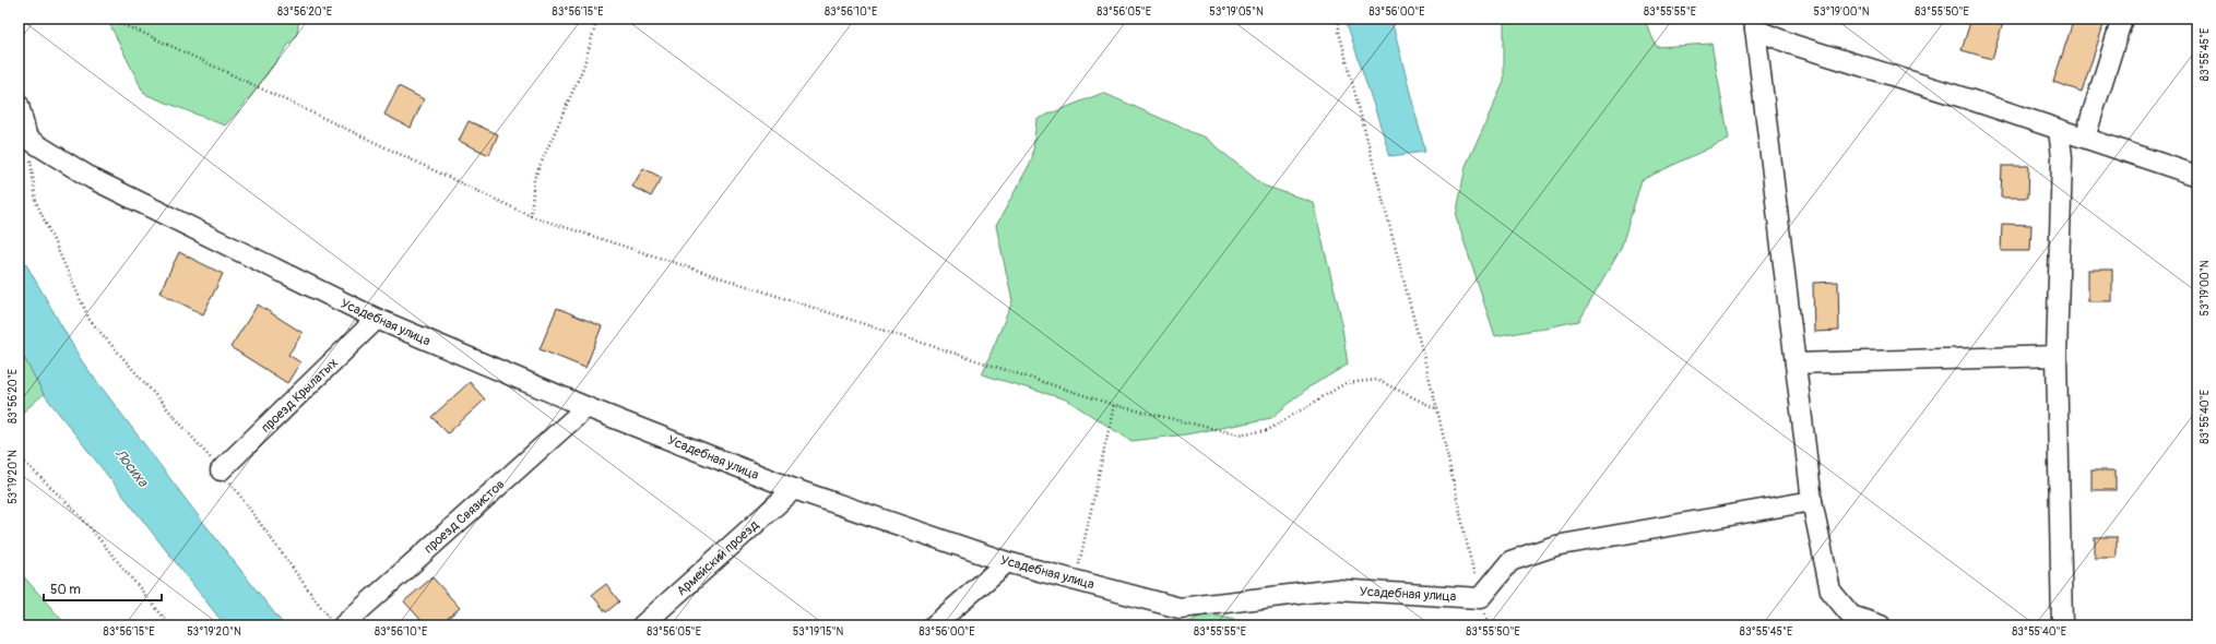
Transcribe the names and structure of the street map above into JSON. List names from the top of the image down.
{
  "streets": {
    "street": [
      "Усадебная улица",
      "проезд Крылатых",
      "проезд Связистов",
      "Армейский проезд"
    ]
  },
  "crossings": [
    ["Усадебная улица", "проезд Крылатых"],
    ["Усадебная улица", "проезд Связистов"],
    ["Усадебная улица", "Армейский проезд"]
  ],
  "water": ["Лосиха"],
  "scale_bar": "50 m",
  "coordinates": [
    "83°56'20\"E",
    "83°56'15\"E",
    "83°56'10\"E",
    "83°56'05\"E",
    "53°19'05\"N",
    "83°56'00\"E",
    "83°55'55\"E",
    "53°19'00\"N",
    "83°55'50\"E",
    "83°55'45\"E",
    "83°55'40\"E",
    "53°19'20\"N",
    "53°19'15\"N"
  ]
}
